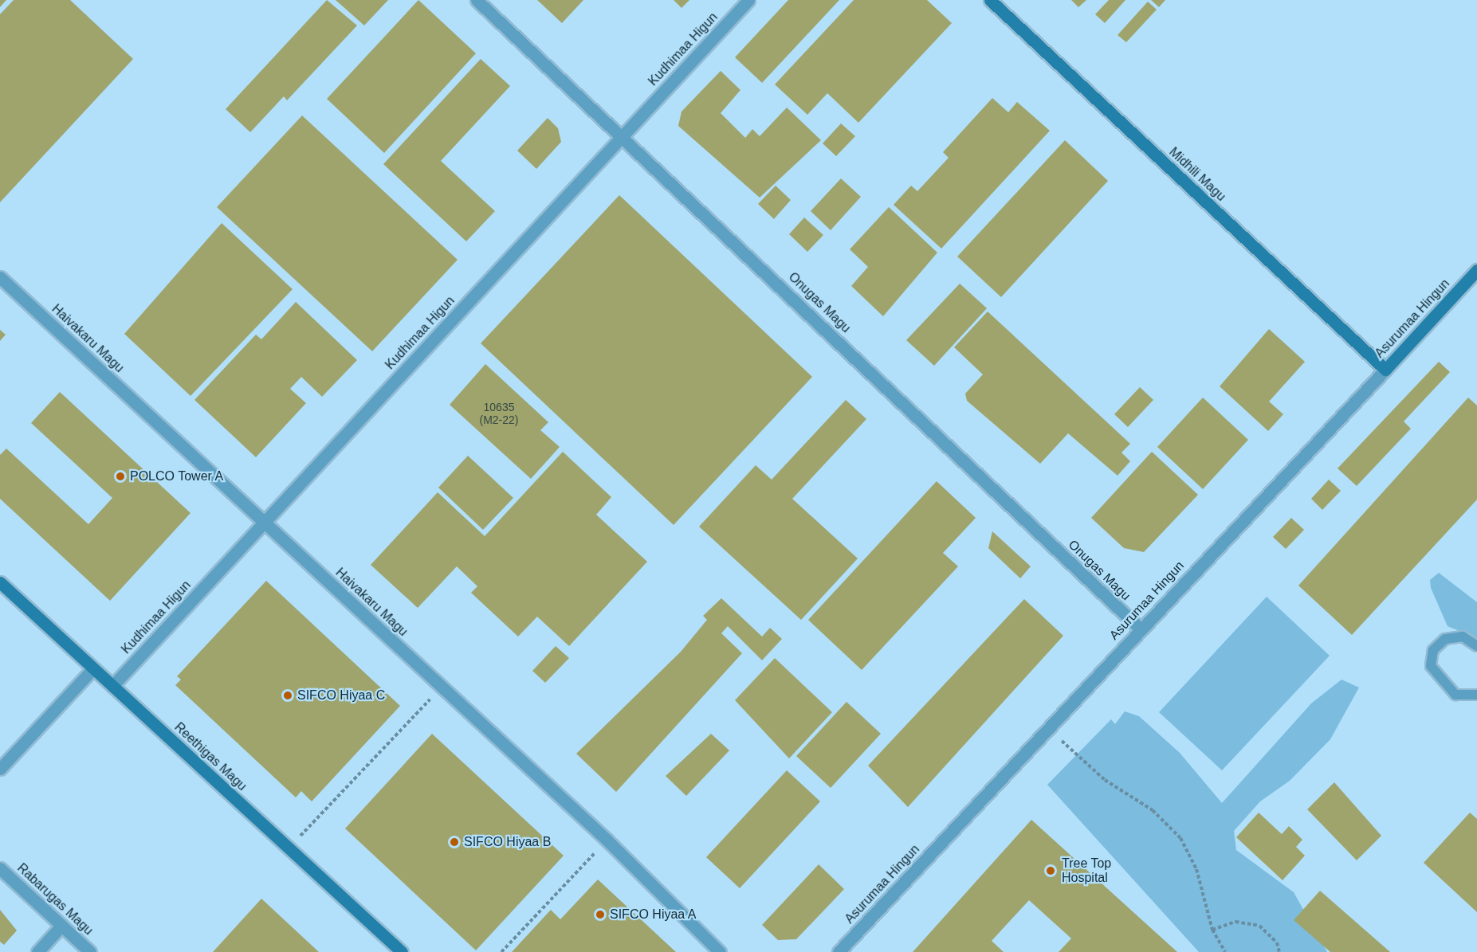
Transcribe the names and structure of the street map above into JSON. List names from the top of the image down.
{
  "streets": {
    "street": [
      "Kudhimaa Higun",
      "Midhili Magu",
      "Onugas Magu",
      "Asurumaa Hingun",
      "Haivakaru Magu",
      "Reethigas Magu",
      "Rabarugas Magu"
    ]
  },
  "crossings": [
    ["Kudhimaa Higun", "Onugas Magu"],
    ["Kudhimaa Higun", "Haivakaru Magu"],
    ["Kudhimaa Higun", "Reethigas Magu"],
    ["Midhili Magu", "Asurumaa Hingun"],
    ["Onugas Magu", "Asurumaa Hingun"]
  ],
  "places": [
    "POLCO Tower A",
    "SIFCO Hiyaa C",
    "SIFCO Hiyaa B",
    "Tree Top Hospital",
    "SIFCO Hiyaa A"
  ],
  "house_numbers": ["10635 (M2-22)"]
}
